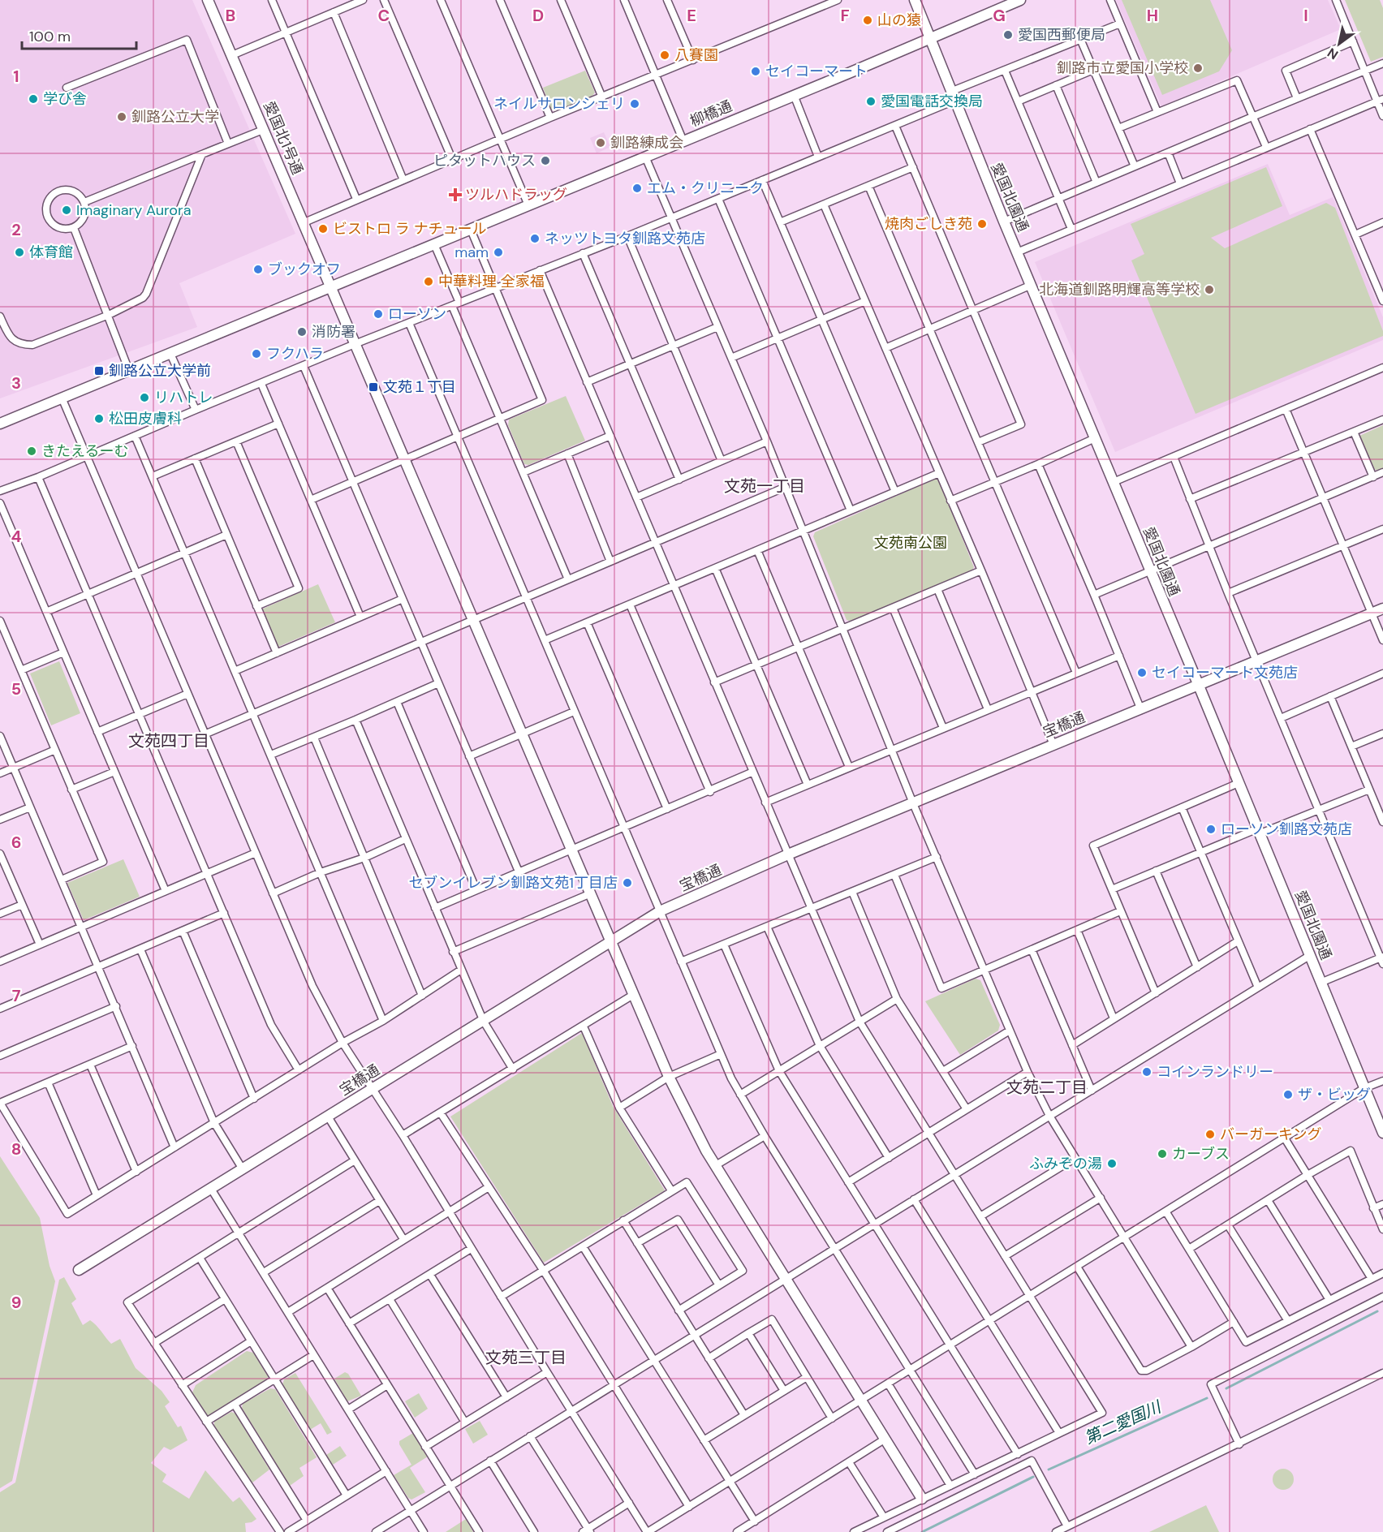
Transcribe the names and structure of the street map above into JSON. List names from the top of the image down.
{
  "streets": {
    "street": [
      "柳橋通",
      "愛国北1号通",
      "愛国北園通",
      "宝橋通"
    ]
  },
  "crossings": [
    ["柳橋通", "愛国北1号通"],
    ["柳橋通", "愛国北園通"],
    ["愛国北1号通", "宝橋通"],
    ["愛国北園通", "宝橋通"]
  ],
  "districts": [
    "文苑一丁目",
    "文苑四丁目",
    "文苑二丁目",
    "文苑三丁目"
  ],
  "water": ["第二愛国川"],
  "parks": ["文苑南公園"],
  "places": {
    "other": [
      "山の猿",
      "愛国西郵便局",
      "八賽園",
      "釧路市立愛国小学校",
      "セイコーマート",
      "学び舎",
      "愛国電話交換局",
      "ネイルサロンシェリ",
      "釧路公立大学",
      "釧路練成会",
      "ピタットハウス",
      "エム・クリニーク",
      "Imaginary Aurora",
      "焼肉ごしき苑",
      "ビストロ ラ ナチュール",
      "ネッツトヨタ釧路文苑店",
      "体育館",
      "mam",
      "ブックオフ",
      "中華料理 全家福",
      "北海道釧路明輝高等学校",
      "ローソン",
      "消防署",
      "フクハラ",
      "リハトレ",
      "松田皮膚科",
      "きたえるーむ",
      "セイコーマート文苑店",
      "ローソン釧路文苑店",
      "セブンイレブン釧路文苑1丁目店",
      "コインランドリー",
      "ザ・ビッグ",
      "バーガーキング",
      "カーブス",
      "ふみぞの湯"
    ],
    "health": ["ツルハドラッグ"],
    "transit": ["釧路公立大学前", "文苑１丁目"]
  },
  "scale_bar": "100 m",
  "north": "bottom left",
  "grid": {
    "columns": [
      "B",
      "C",
      "D",
      "E",
      "F",
      "G",
      "H",
      "I"
    ],
    "rows": [
      "1",
      "2",
      "3",
      "4",
      "5",
      "6",
      "7",
      "8",
      "9"
    ]
  }
}
